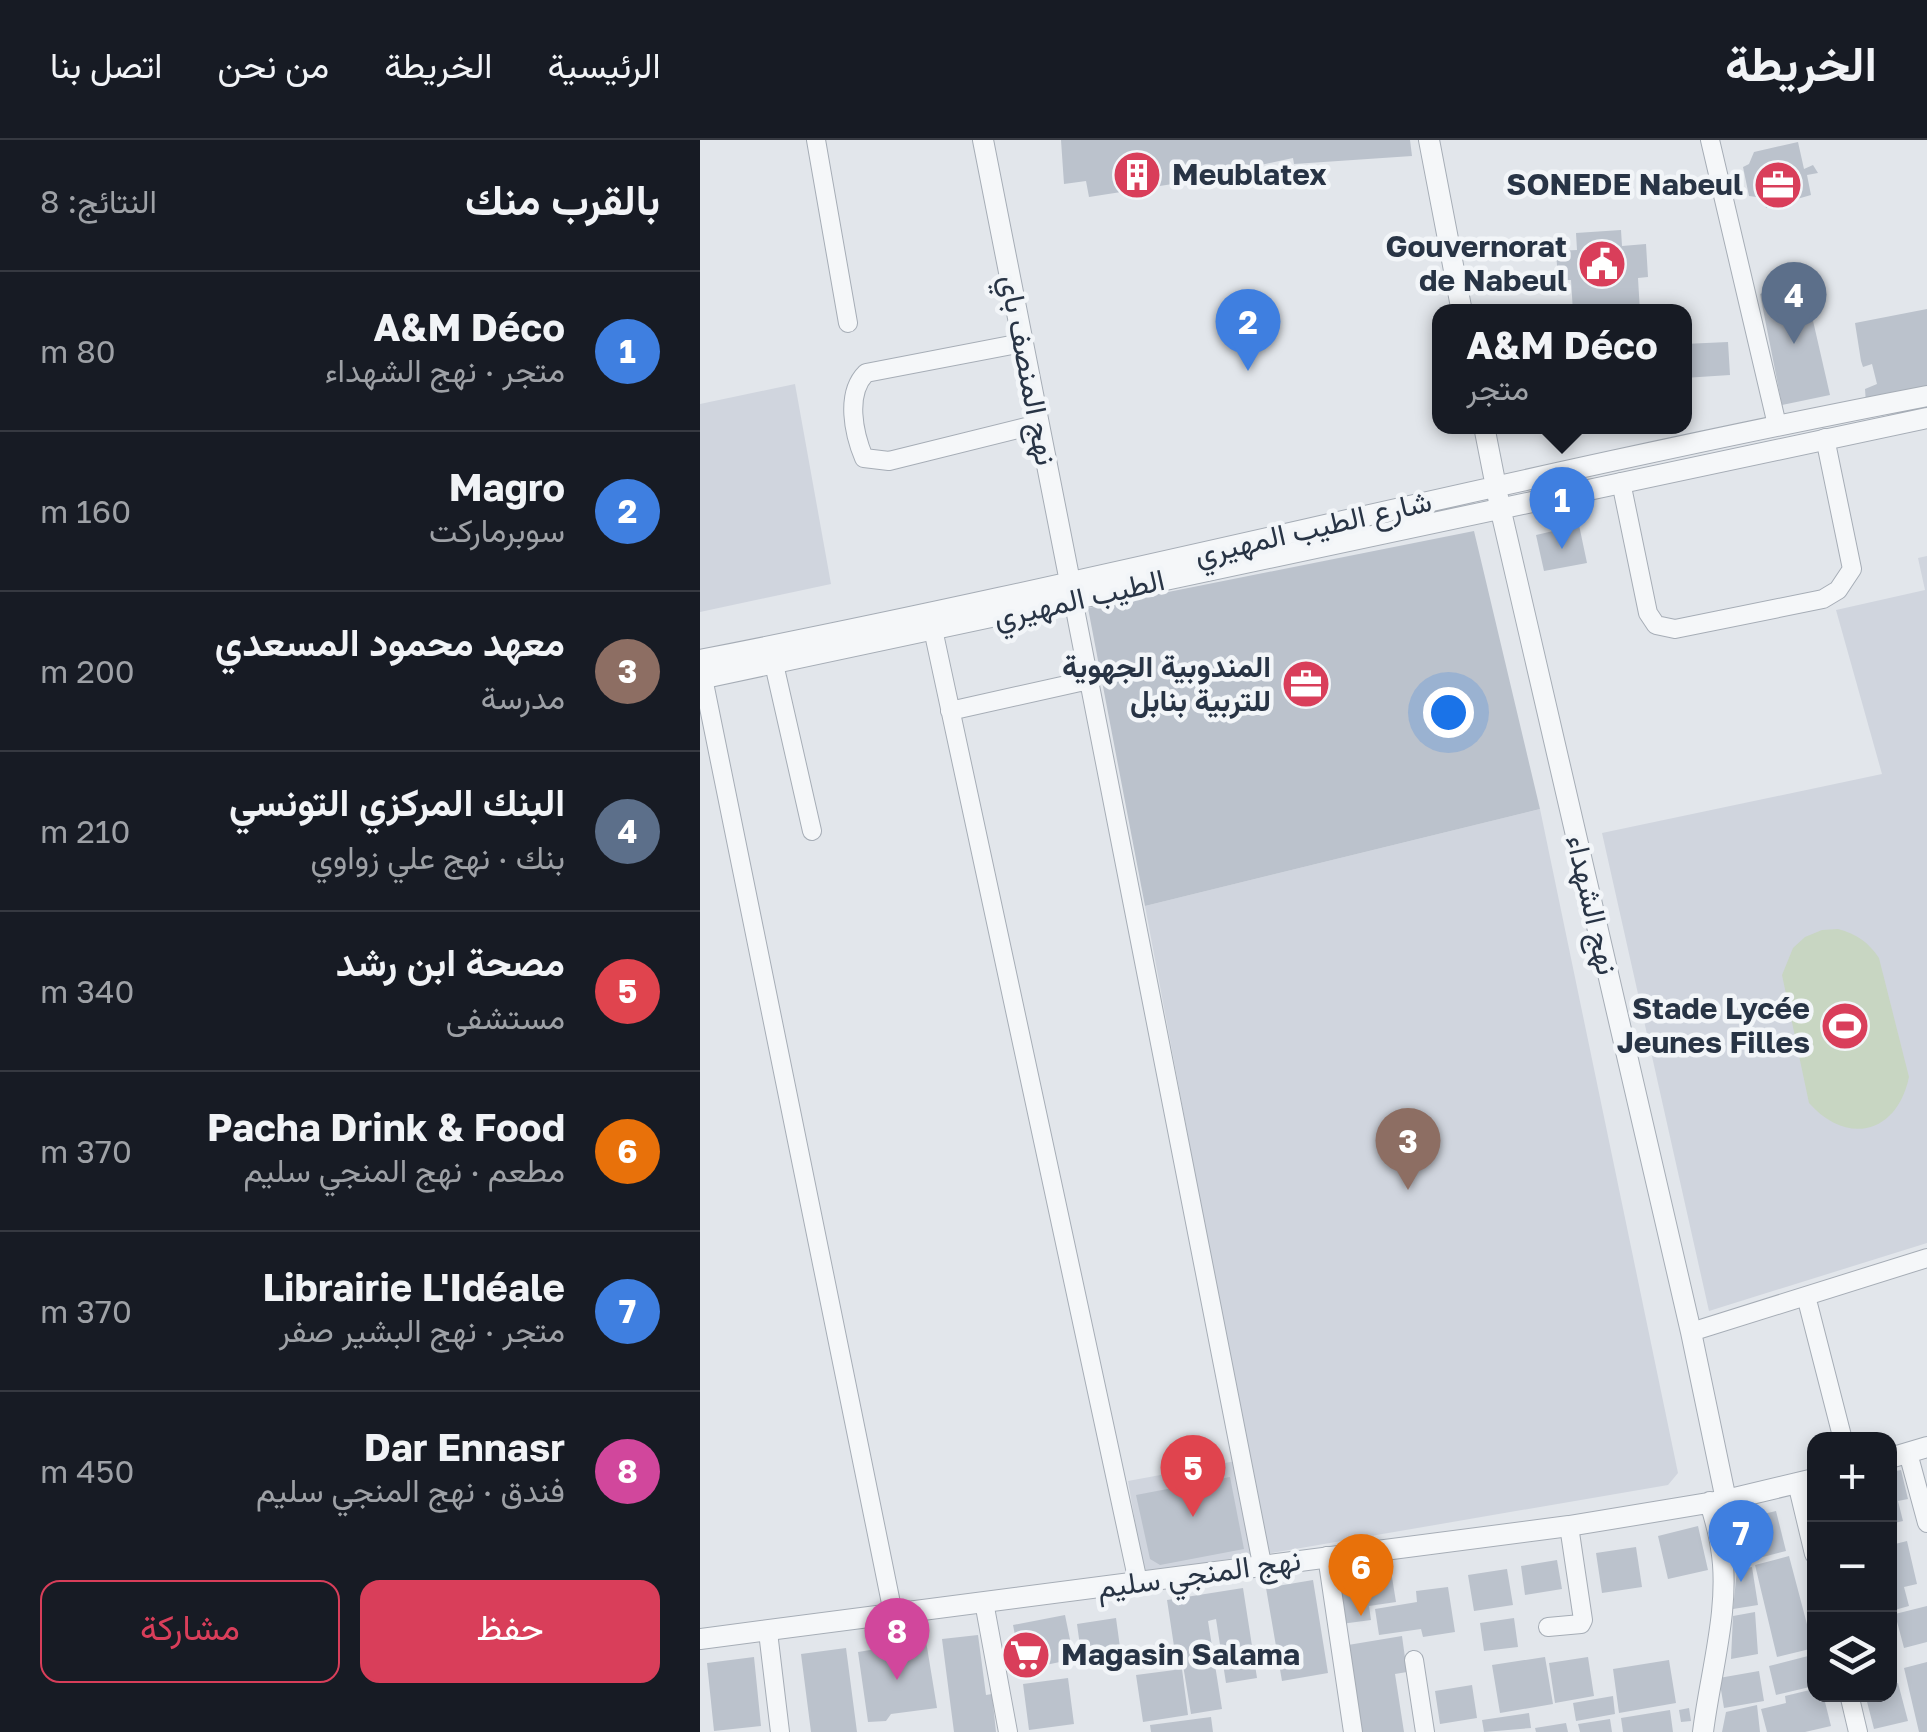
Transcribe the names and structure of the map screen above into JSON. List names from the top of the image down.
{
  "streets": {
    "street": [
      "نهج المنصف باي",
      "شارع الطيب المهيري",
      "نهج الشهداء",
      "نهج المنجي سليم"
    ]
  },
  "crossings": [
    ["نهج المنصف باي", "شارع الطيب المهيري"],
    ["شارع الطيب المهيري", "نهج الشهداء"],
    ["نهج الشهداء", "نهج المنجي سليم"]
  ],
  "places": {
    "building": ["Meublatex"],
    "office": ["SONEDE Nabeul", "المندوبية الجهوية للتربية بنابل"],
    "public building": ["Gouvernorat de Nabeul"],
    "sports": ["Stade Lycée Jeunes Filles"],
    "supermarket": ["Magasin Salama"]
  },
  "page": {
    "header": "الخريطة",
    "nav": [
      "الرئيسية",
      "الخريطة",
      "من نحن",
      "اتصل بنا"
    ],
    "heading": ["بالقرب منك", "النتائج: 8"],
    "pins": [
      "4",
      "2",
      "1",
      "3",
      "5",
      "7",
      "6",
      "8"
    ],
    "list": [
      {
        "mark": "1",
        "name": "A&M Déco",
        "note": "متجر · نهج الشهداء",
        "value": "80 m"
      },
      {
        "mark": "2",
        "name": "Magro",
        "note": "سوبرماركت",
        "value": "160 m"
      },
      {
        "mark": "3",
        "name": "معهد محمود المسعدي",
        "note": "مدرسة",
        "value": "200 m"
      },
      {
        "mark": "4",
        "name": "البنك المركزي التونسي",
        "note": "بنك · نهج علي زواوي",
        "value": "210 m"
      },
      {
        "mark": "5",
        "name": "مصحة ابن رشد",
        "note": "مستشفى",
        "value": "340 m"
      },
      {
        "mark": "6",
        "name": "Pacha Drink & Food",
        "note": "مطعم · نهج المنجي سليم",
        "value": "370 m"
      },
      {
        "mark": "7",
        "name": "Librairie L'Idéale",
        "note": "متجر · نهج البشير صفر",
        "value": "370 m"
      },
      {
        "mark": "8",
        "name": "Dar Ennasr",
        "note": "فندق · نهج المنجي سليم",
        "value": "450 m"
      }
    ],
    "popup": ["A&M Déco", "متجر"],
    "map_buttons": ["+", "−"],
    "buttons": ["حفظ", "مشاركة"]
  }
}
